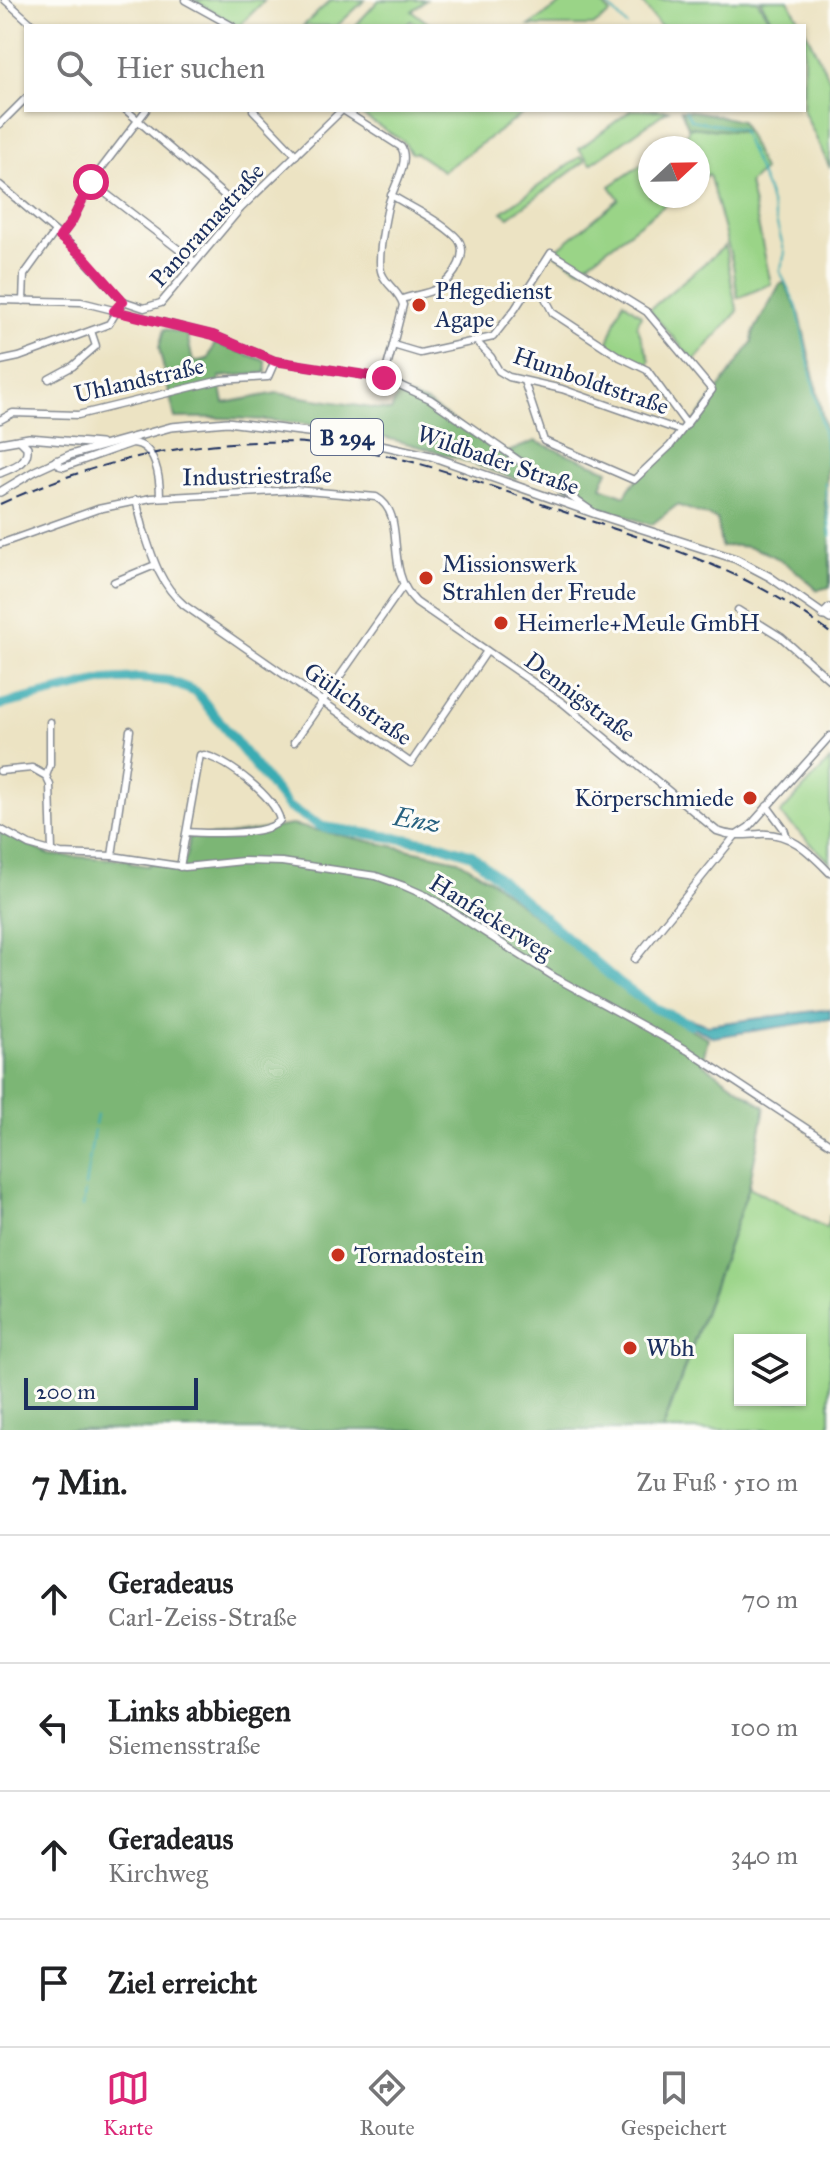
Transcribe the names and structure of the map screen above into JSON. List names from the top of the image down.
{
  "streets": {
    "main road": ["B 294", "Wildbader Straße"],
    "street": [
      "Panoramastraße",
      "Uhlandstraße",
      "Humboldtstraße",
      "Industriestraße",
      "Dennigstraße",
      "Gülichstraße",
      "Hanfackerweg"
    ]
  },
  "crossings": [
    ["Industriestraße", "Dennigstraße"],
    ["Dennigstraße", "Gülichstraße"]
  ],
  "water": ["Enz"],
  "places": [
    "Pflegedienst Agape",
    "Missionswerk Strahlen der Freude",
    "Heimerle+Meule GmbH",
    "Körperschmiede",
    "Tornadostein",
    "Wbh"
  ],
  "scale_bar": "200 m",
  "north": "right",
  "page": {
    "search": "Hier suchen",
    "scale": "200 m",
    "heading": ["7 Min.", "Zu Fuß · 510 m"],
    "list": [
      ["Geradeaus", "Carl-Zeiss-Straße", "70 m"],
      ["Links abbiegen", "Siemensstraße", "100 m"],
      ["Geradeaus", "Kirchweg", "340 m"],
      "Ziel erreicht"
    ],
    "nav": ["Karte", "Route", "Gespeichert"]
  }
}
